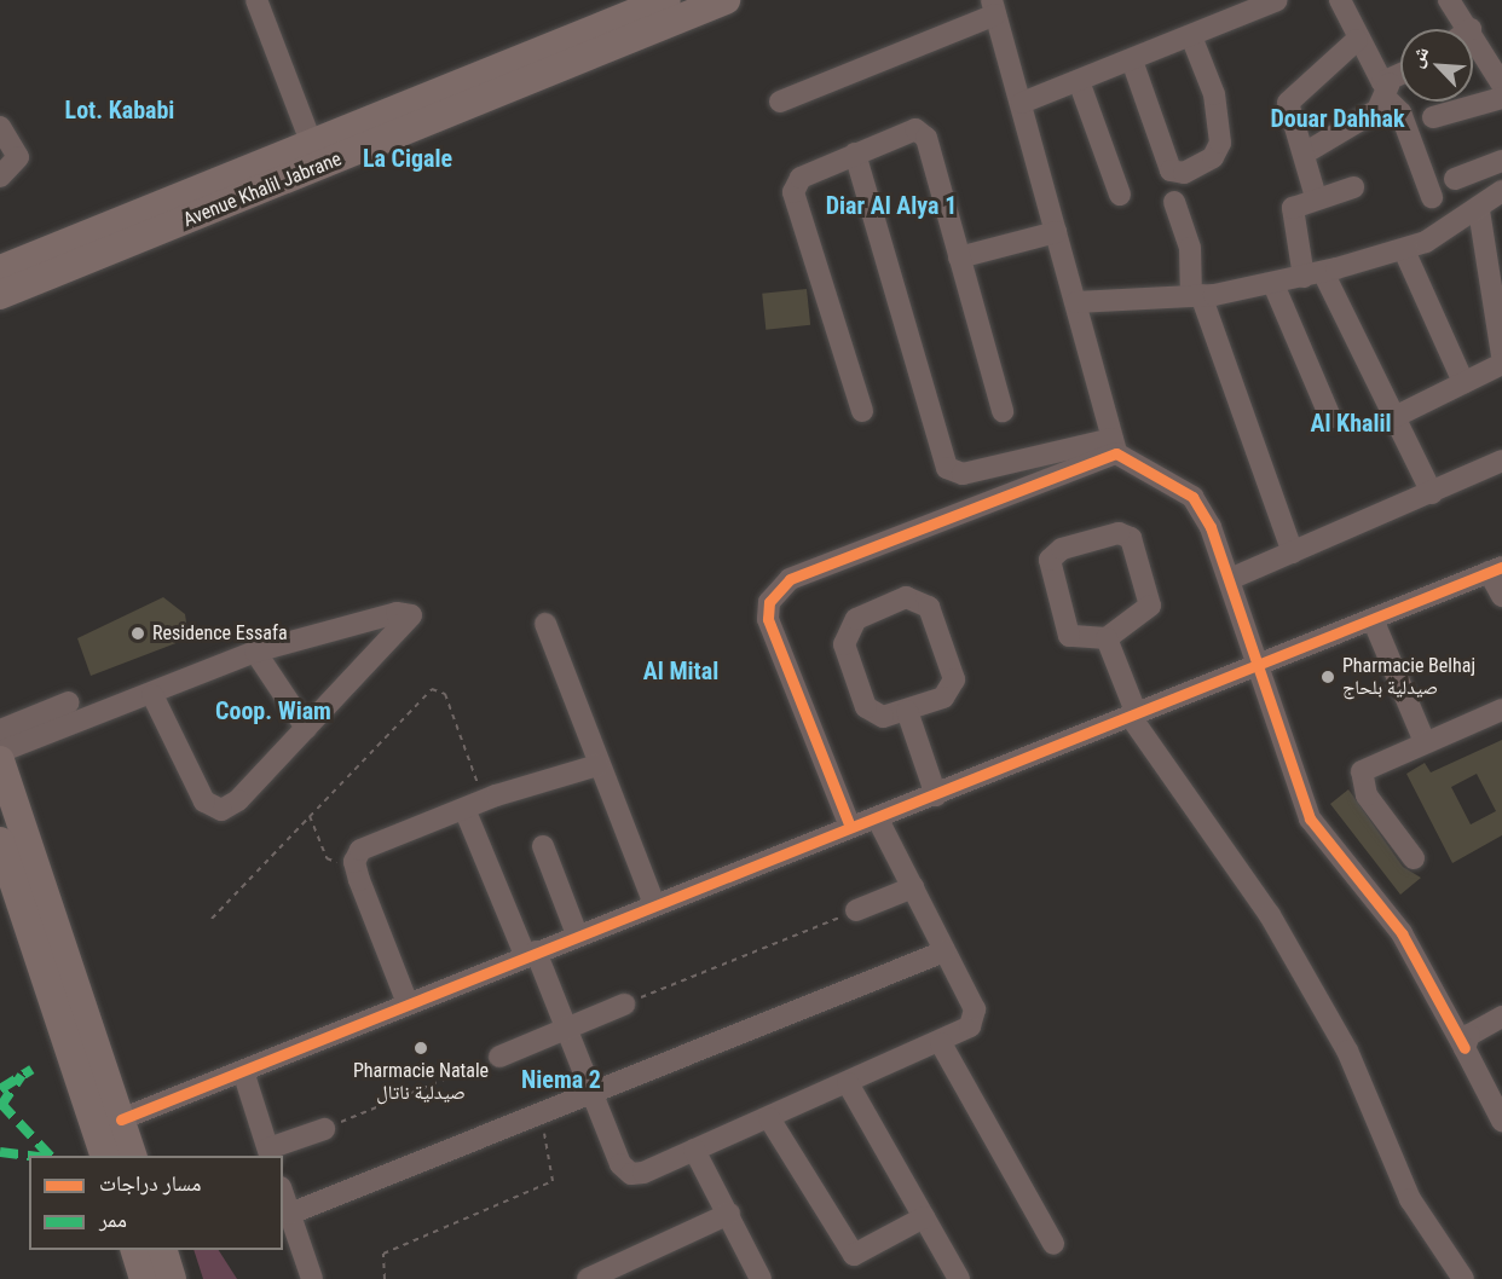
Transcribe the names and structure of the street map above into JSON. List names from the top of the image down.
{
  "streets": {
    "main road": ["Avenue Khalil Jabrane"]
  },
  "districts": [
    "Lot. Kababi",
    "Douar Dahhak",
    "La Cigale",
    "Diar Al Alya 1",
    "Al Khalil",
    "Al Mital",
    "Coop. Wiam",
    "Niema 2"
  ],
  "places": ["Residence Essafa", "Pharmacie Belhaj صيدلية بلحاج", "Pharmacie Natale صيدلية ناتال"],
  "legend": ["مسار دراجات", "ممر"],
  "north": "top left"
}
